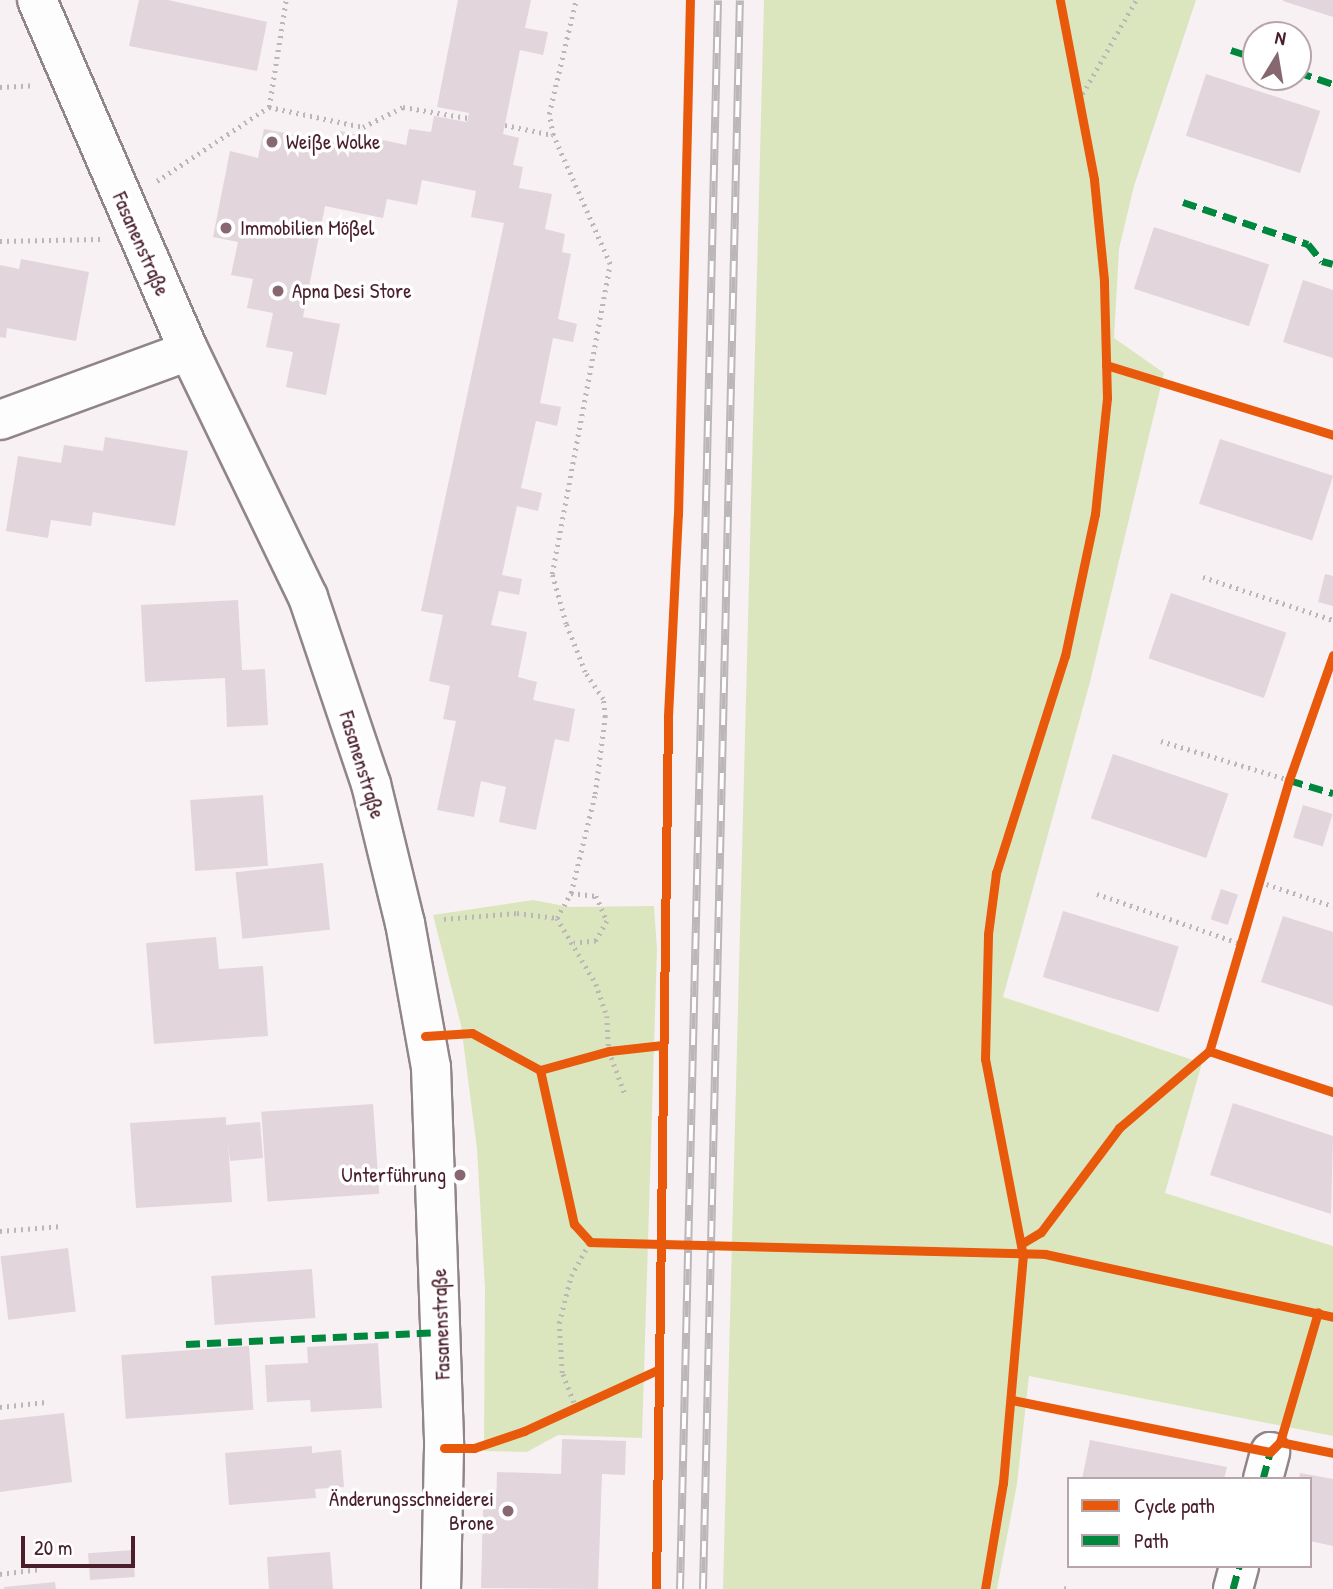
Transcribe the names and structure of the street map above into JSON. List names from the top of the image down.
{
  "streets": {
    "street": ["Fasanenstraße"]
  },
  "places": [
    "Weiße Wolke",
    "Immobilien Mößel",
    "Apna Desi Store",
    "Unterführung",
    "Änderungsschneiderei Brone"
  ],
  "legend": ["Cycle path", "Path"],
  "scale_bar": "20 m",
  "north": "top"
}
